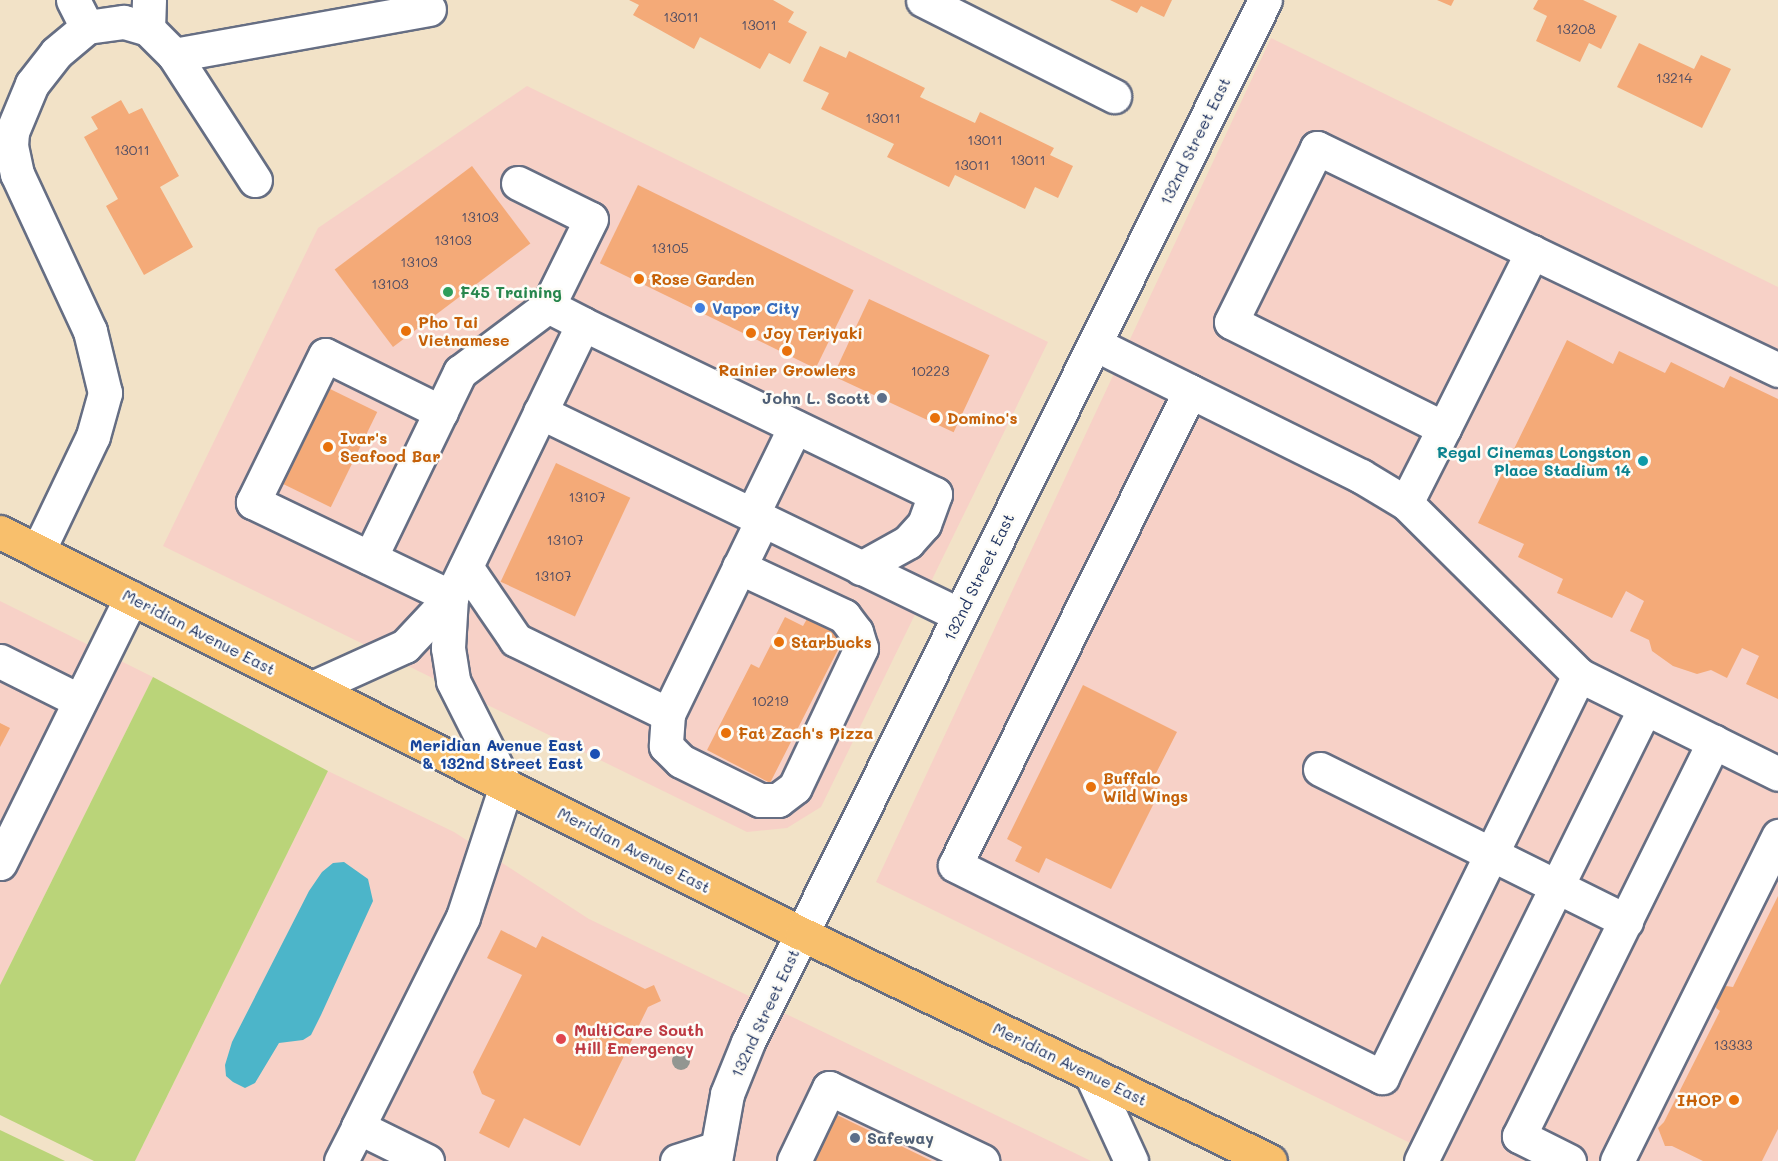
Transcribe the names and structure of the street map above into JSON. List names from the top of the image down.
{
  "streets": {
    "main road": ["Meridian Avenue East"],
    "street": ["132nd Street East"]
  },
  "crossings": [
    ["132nd Street East", "Meridian Avenue East"]
  ],
  "places": [
    "Rose Garden",
    "F45 Training",
    "Vapor City",
    "Pho Tai Vietnamese",
    "Joy Teriyaki",
    "Rainier Growlers",
    "John L. Scott",
    "Domino's",
    "Ivar's Seafood Bar",
    "Regal Cinemas Longston Place Stadium 14",
    "Starbucks",
    "Fat Zach's Pizza",
    "Meridian Avenue East & 132nd Street East",
    "Buffalo Wild Wings",
    "MultiCare South Hill Emergency",
    "IHOP",
    "Safeway"
  ],
  "house_numbers": [
    "13011",
    "13011",
    "13208",
    "13214",
    "13011",
    "13011",
    "13011",
    "13011",
    "13011",
    "13103",
    "13103",
    "13105",
    "13103",
    "13103",
    "10223",
    "13107",
    "13107",
    "13107",
    "10219",
    "13333"
  ]
}
